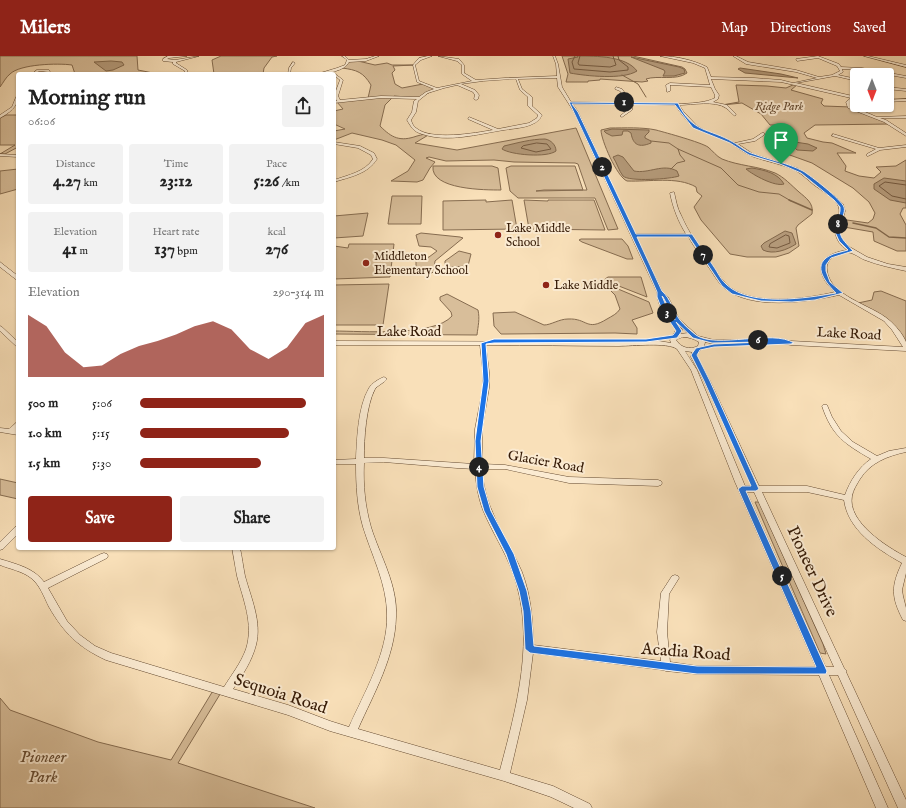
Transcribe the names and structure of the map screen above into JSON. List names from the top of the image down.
{
  "streets": {
    "street": [
      "Lake Road",
      "Glacier Road",
      "Pioneer Drive",
      "Acadia Road",
      "Sequoia Road"
    ]
  },
  "crossings": [
    ["Lake Road", "Pioneer Drive"],
    ["Pioneer Drive", "Acadia Road"]
  ],
  "parks": ["Ridge Park", "Pioneer Park"],
  "places": ["Lake Middle School", "Middleton Elementary School", "Lake Middle"],
  "north": "bottom",
  "page": {
    "header": "Milers",
    "nav": ["Map", "Directions", "Saved"],
    "heading": ["Morning run", "06:06"],
    "pins": [
      "1",
      "2",
      "8",
      "7",
      "3",
      "6",
      "4",
      "5"
    ],
    "stats": [
      ["Distance", "4.27 km"],
      ["Time", "23:12"],
      ["Pace", "5:26 /km"],
      ["Elevation", "41 m"],
      ["Heart rate", "137 bpm"],
      ["kcal", "276"]
    ],
    "chart": ["Elevation", "290–314 m"],
    "list": [
      {
        "name": "500 m",
        "note": "5:06"
      },
      {
        "name": "1.0 km",
        "note": "5:15"
      },
      {
        "name": "1.5 km",
        "note": "5:30"
      }
    ],
    "buttons": ["Save", "Share"]
  }
}
